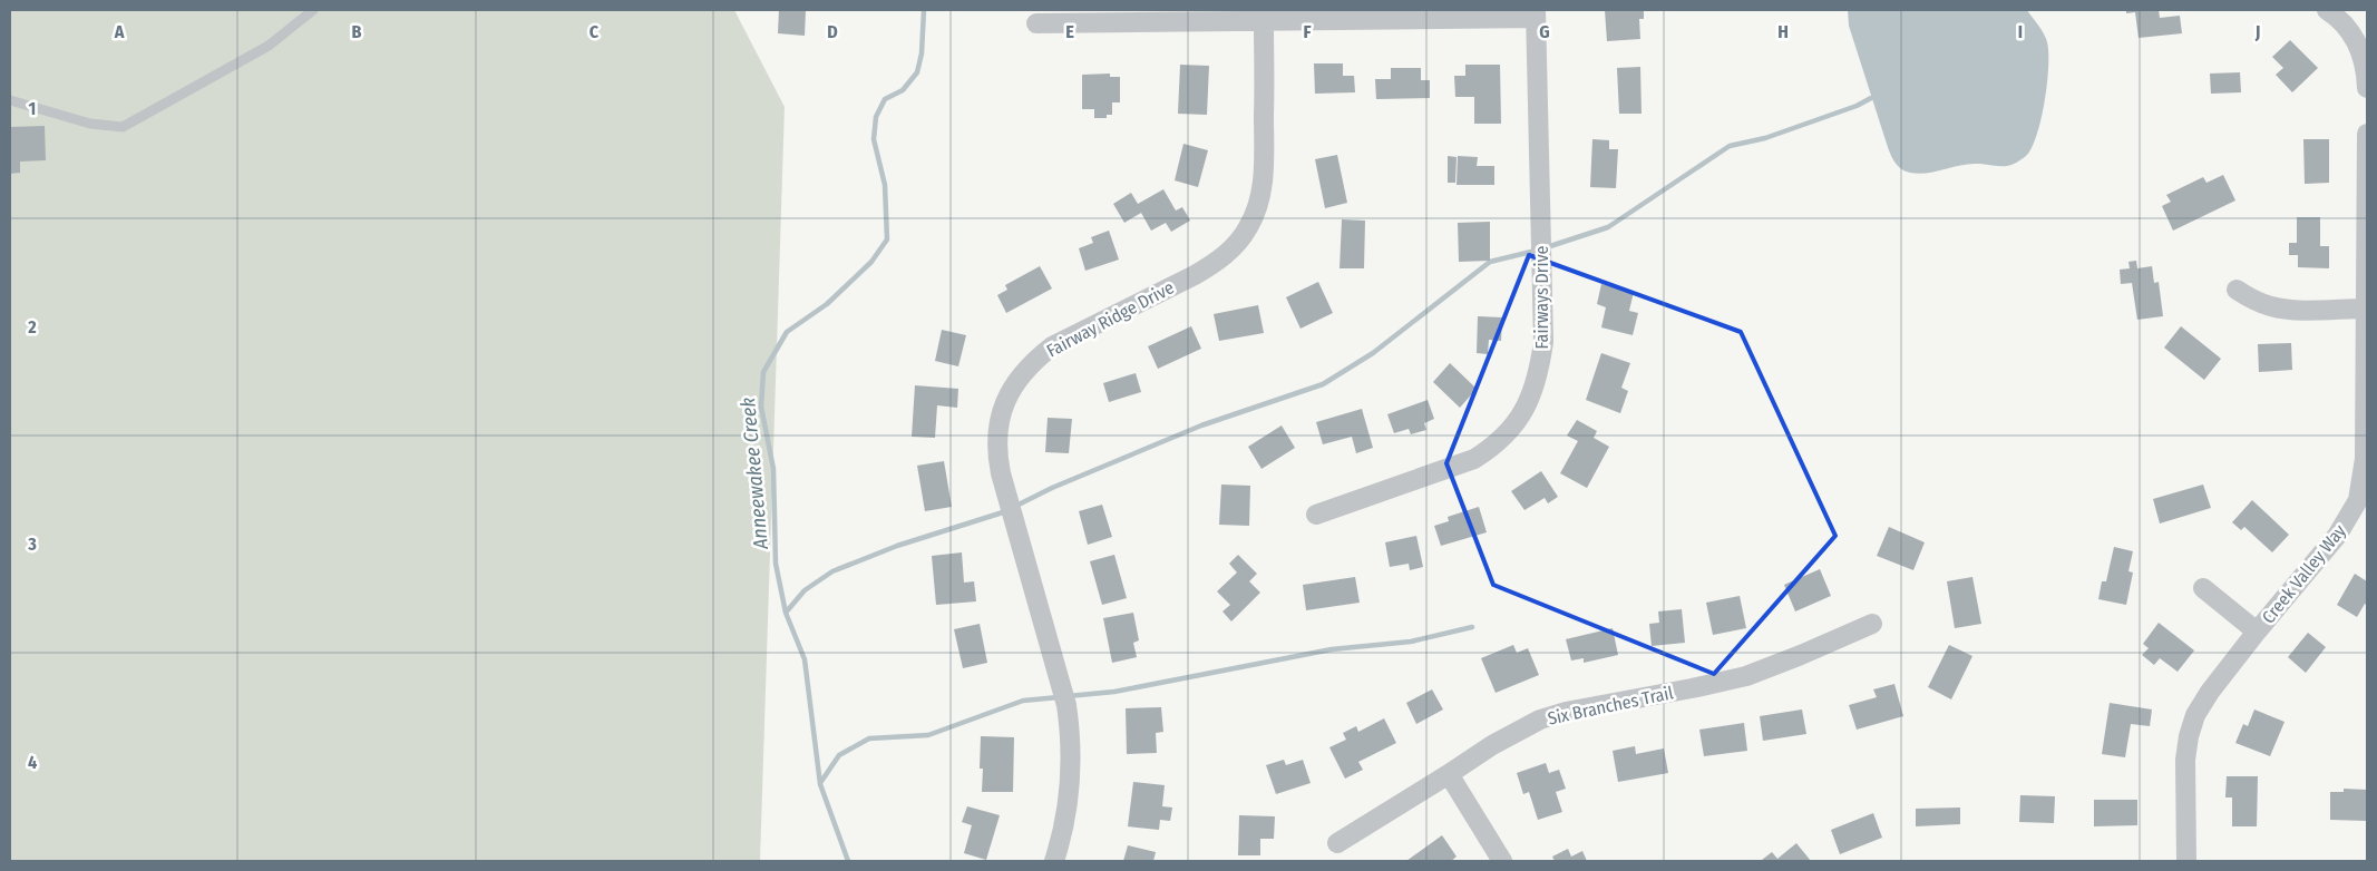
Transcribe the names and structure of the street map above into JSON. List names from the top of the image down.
{
  "streets": {
    "street": [
      "Fairways Drive",
      "Fairway Ridge Drive",
      "Creek Valley Way",
      "Six Branches Trail"
    ]
  },
  "water": ["Anneewakee Creek"],
  "grid": {
    "columns": [
      "A",
      "B",
      "C",
      "D",
      "E",
      "F",
      "G",
      "H",
      "I",
      "J"
    ],
    "rows": [
      "1",
      "2",
      "3",
      "4"
    ]
  }
}
